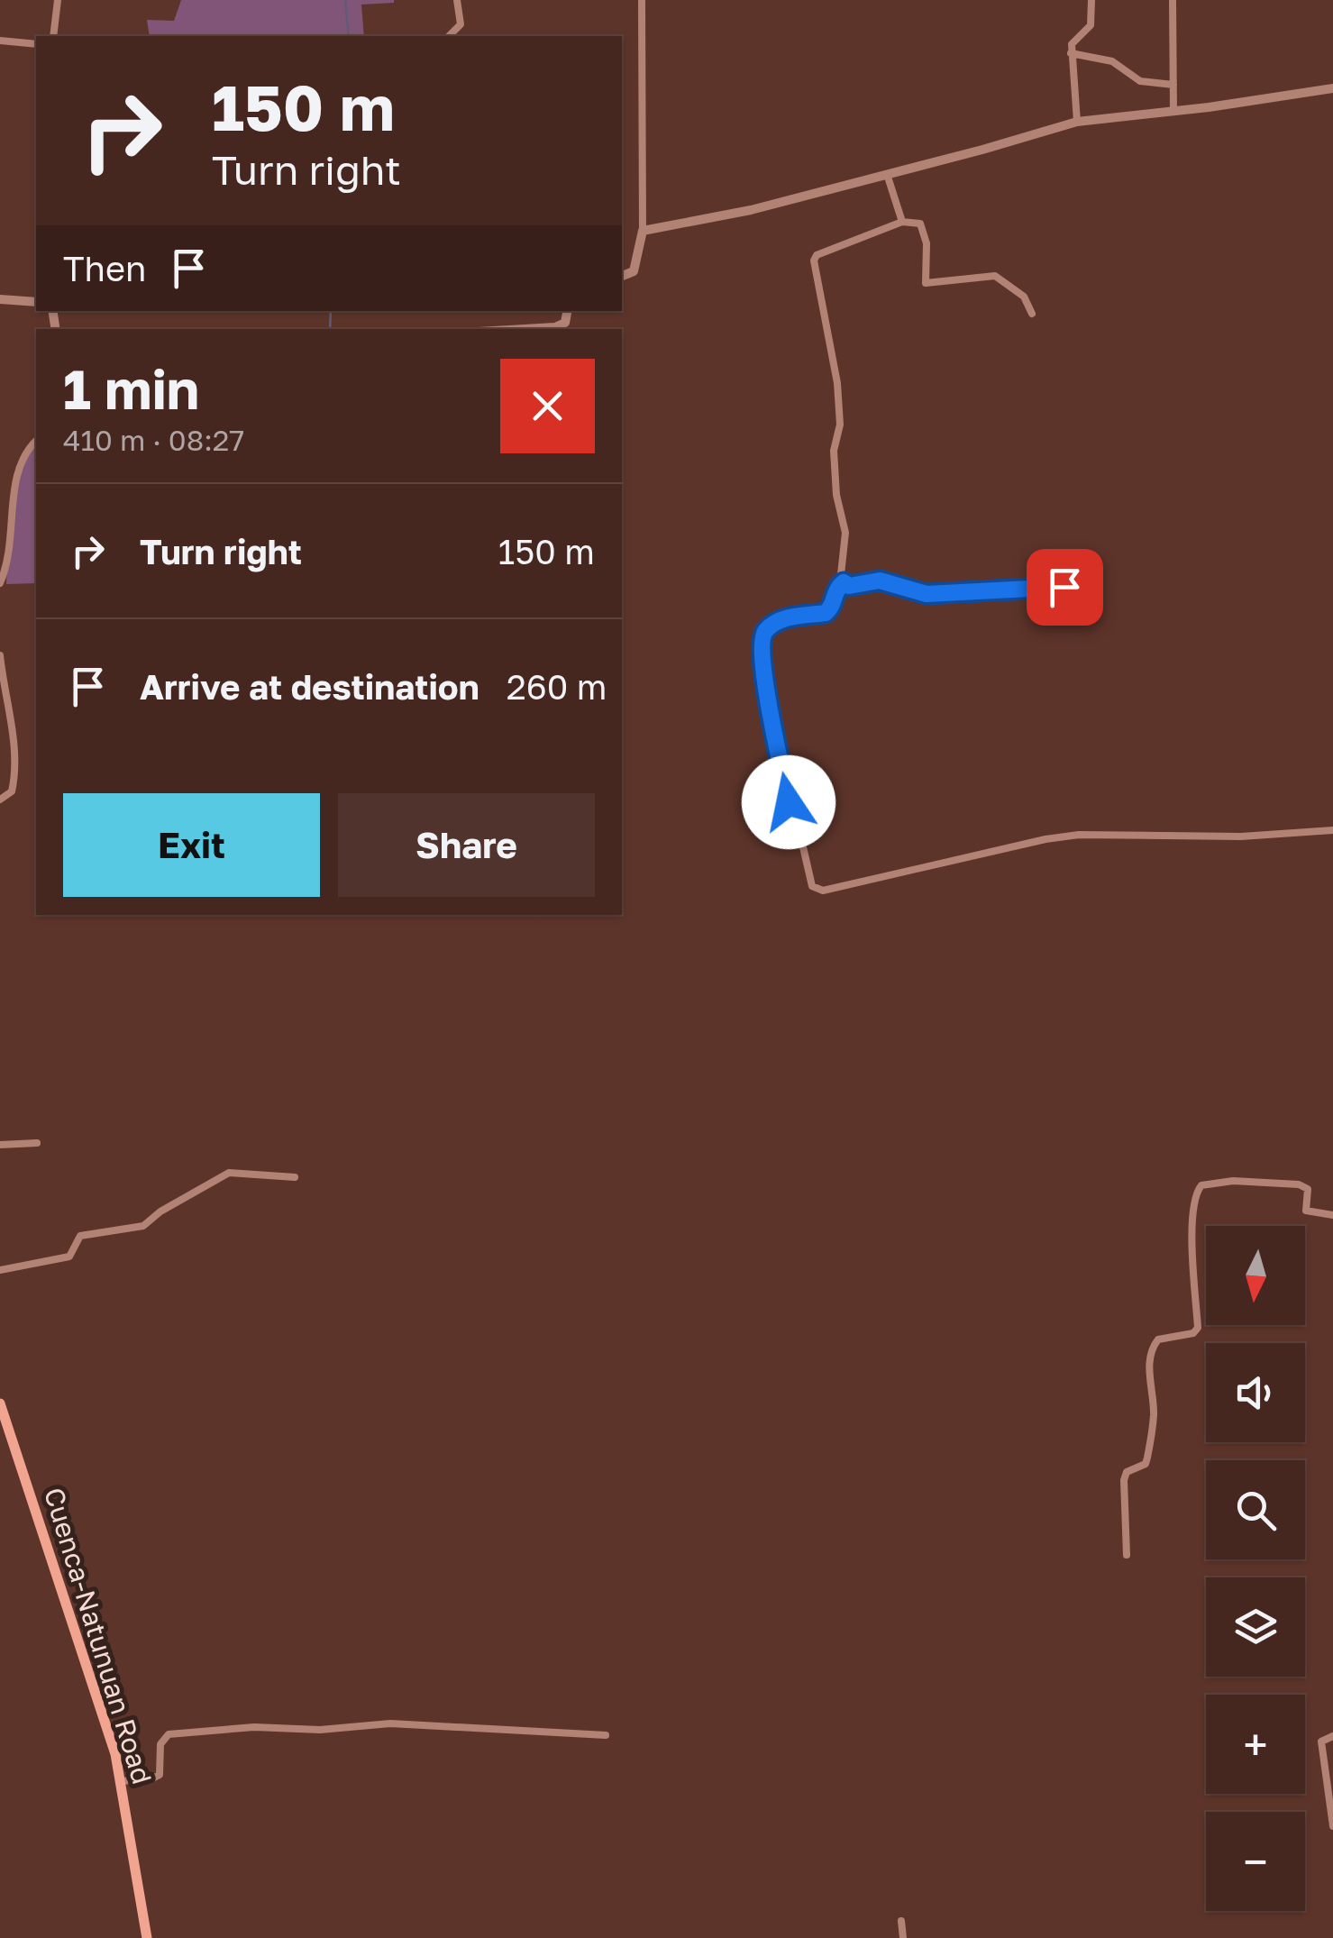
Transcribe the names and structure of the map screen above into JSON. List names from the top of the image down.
{
  "streets": {
    "main road": ["Cuenca-Natunuan Road"]
  },
  "north": "bottom",
  "page": {
    "turn": ["150 m", "Turn right"],
    "then": "Then",
    "heading": ["1 min", "410 m · 08:27"],
    "list": [
      {
        "name": "Turn right",
        "value": "150 m"
      },
      {
        "name": "Arrive at destination",
        "value": "260 m"
      }
    ],
    "buttons": ["Exit", "Share"],
    "map_buttons": ["+", "−"]
  }
}
